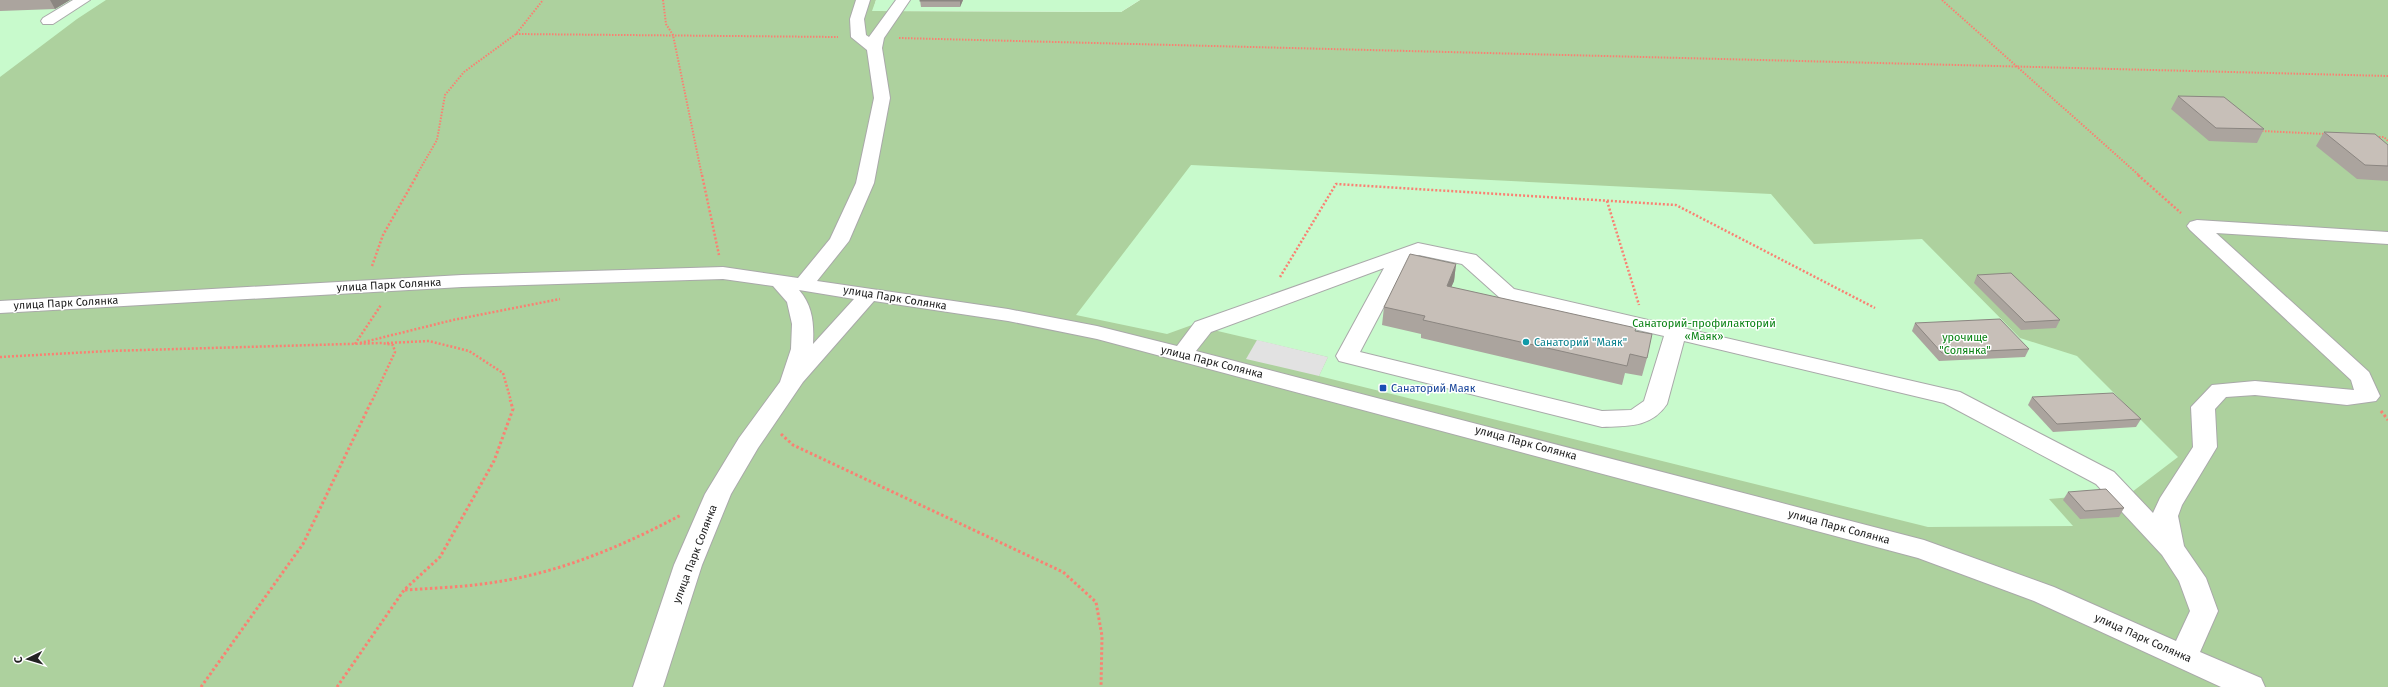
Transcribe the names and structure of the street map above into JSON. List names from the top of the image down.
{
  "streets": {
    "street": ["улица Парк Солянка"]
  },
  "parks": ["Санаторий-профилакторий «Маяк»", "урочище \"Солянка\""],
  "places": {
    "other": ["Санаторий \"Маяк\""],
    "transit": ["Санаторий Маяк"]
  },
  "north": "left"
}
